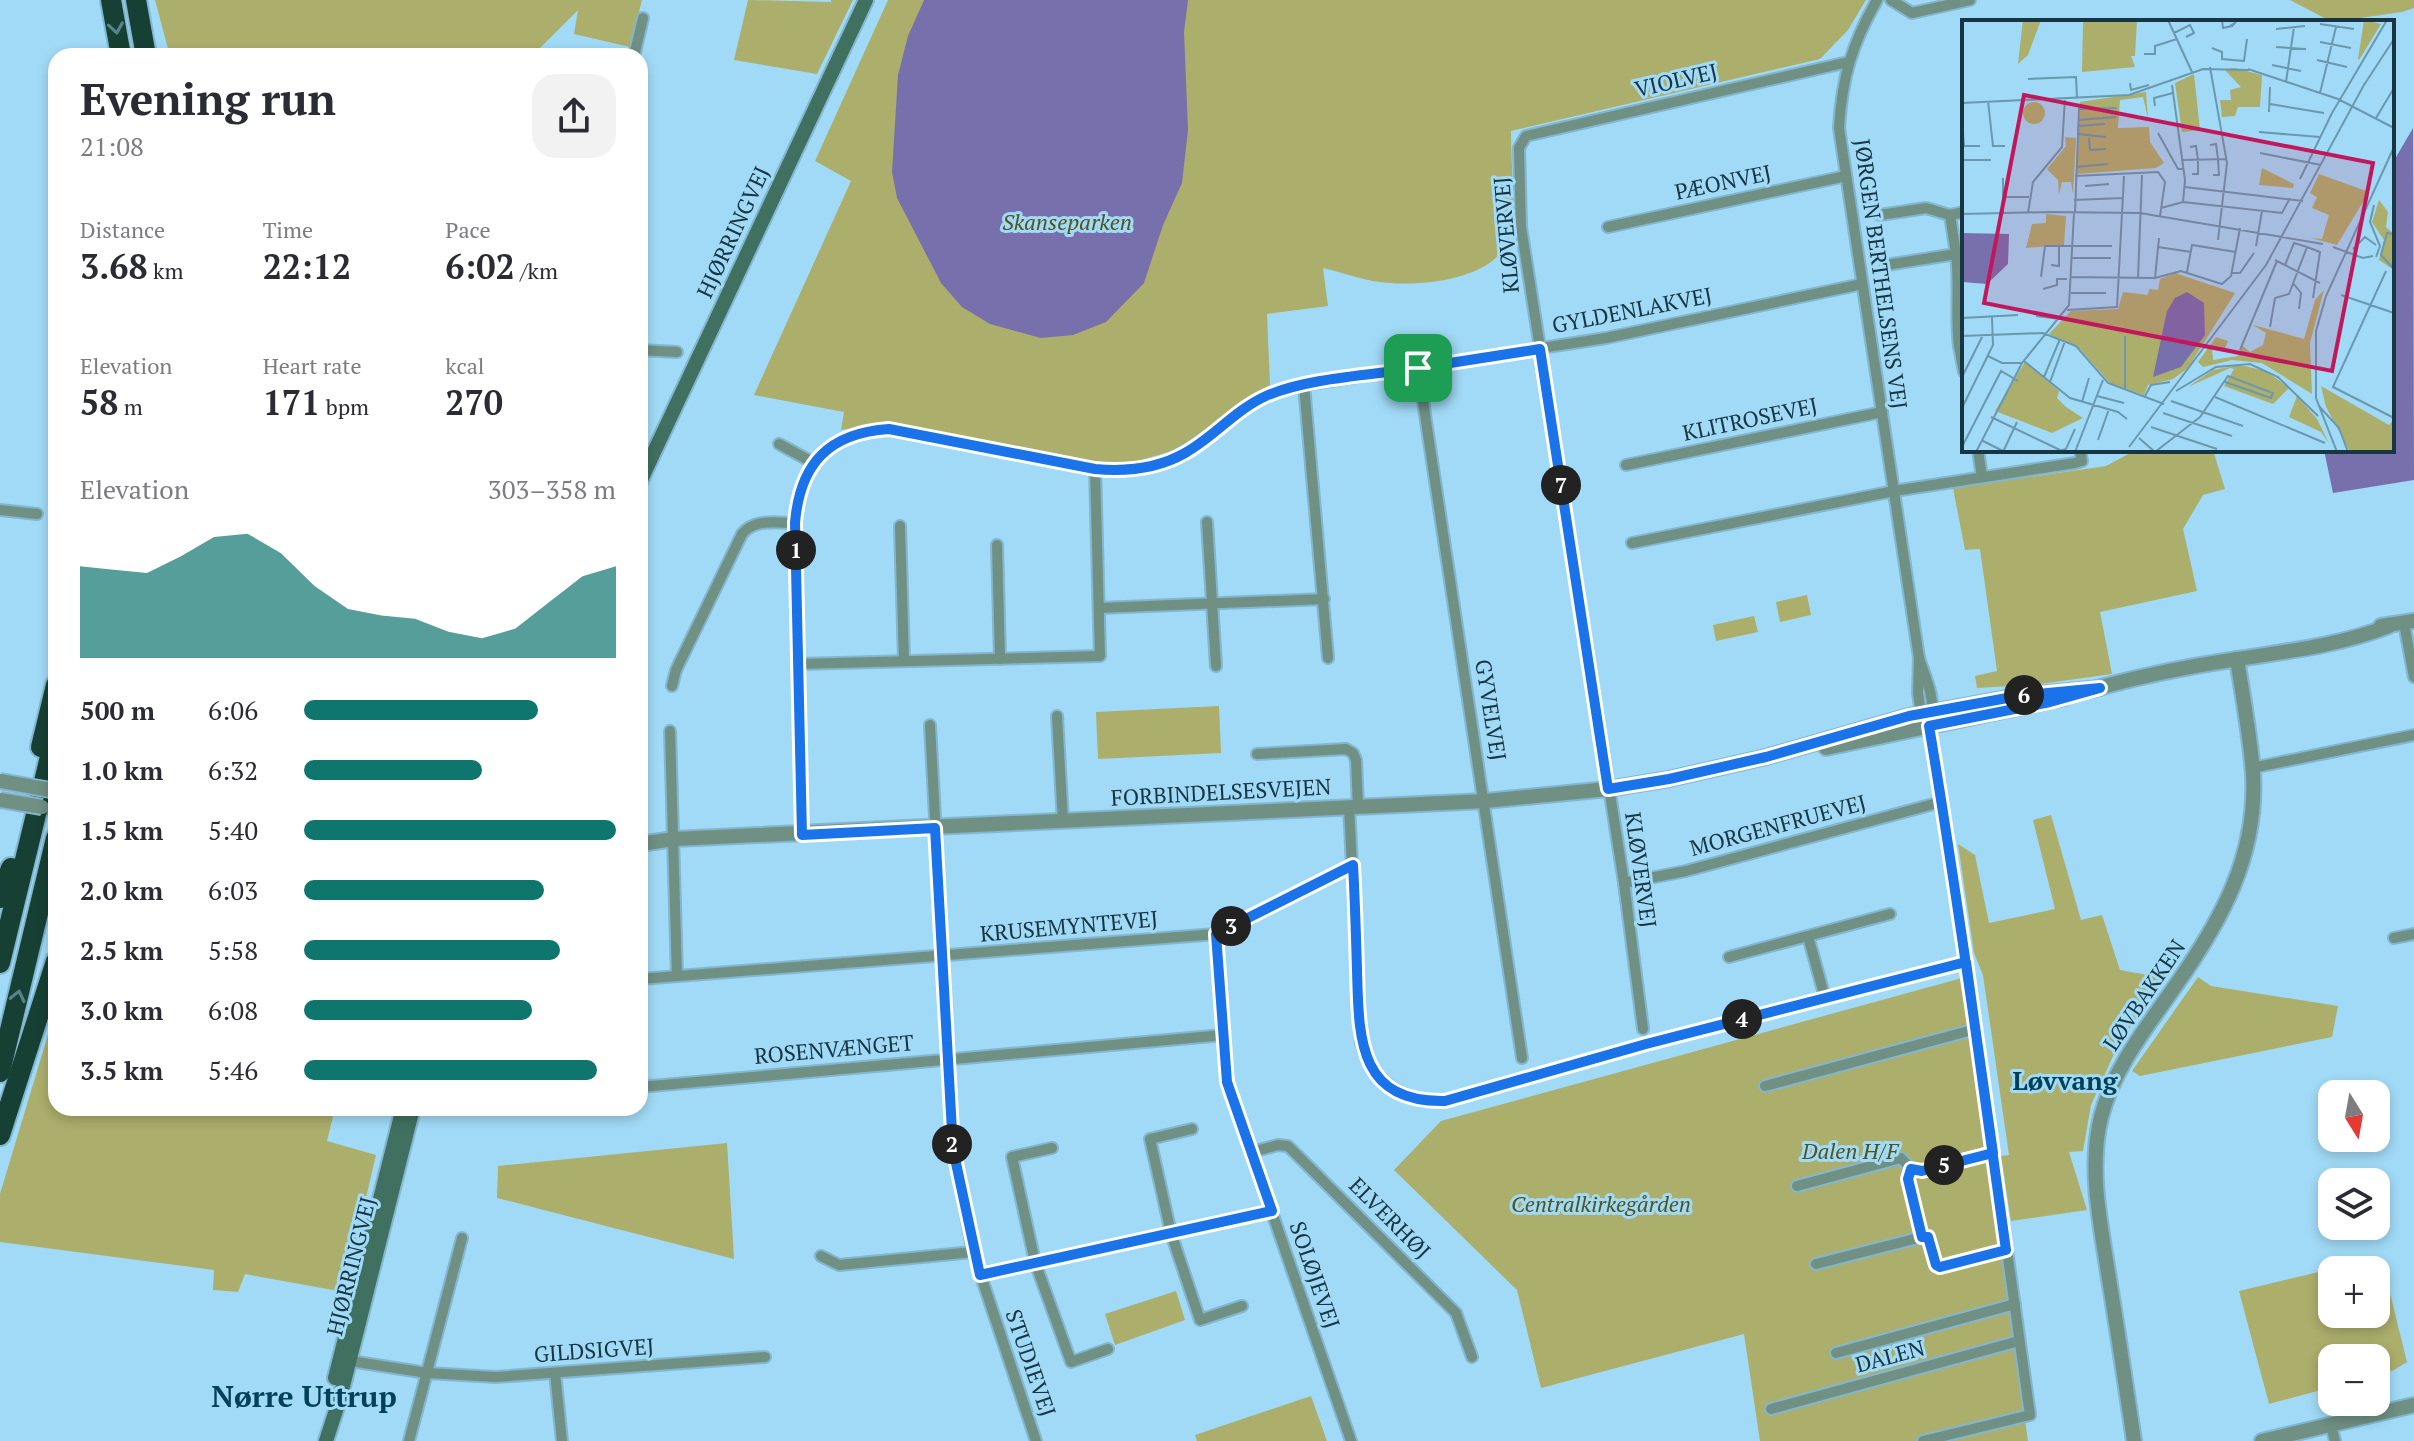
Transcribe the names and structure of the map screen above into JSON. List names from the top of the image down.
{
  "streets": {
    "main road": ["HJØRRINGVEJ"],
    "street": [
      "VIOLVEJ",
      "PÆONVEJ",
      "KLØVERVEJ",
      "JØRGEN BERTHELSENS VEJ",
      "GYLDENLAKVEJ",
      "KLITROSEVEJ",
      "GYVELVEJ",
      "FORBINDELSESVEJEN",
      "MORGENFRUEVEJ",
      "KRUSEMYNTEVEJ",
      "LØVBAKKEN",
      "ROSENVÆNGET",
      "ELVERHØJ",
      "SOLØJEVEJ",
      "GILDSIGVEJ",
      "DALEN",
      "STUDIEVEJ"
    ]
  },
  "crossings": [
    ["VIOLVEJ", "KLØVERVEJ"],
    ["VIOLVEJ", "JØRGEN BERTHELSENS VEJ"],
    ["PÆONVEJ", "JØRGEN BERTHELSENS VEJ"],
    ["HJØRRINGVEJ", "GILDSIGVEJ"],
    ["KLØVERVEJ", "GYLDENLAKVEJ"],
    ["KLØVERVEJ", "FORBINDELSESVEJEN"],
    ["KLØVERVEJ", "MORGENFRUEVEJ"],
    ["JØRGEN BERTHELSENS VEJ", "GYLDENLAKVEJ"],
    ["JØRGEN BERTHELSENS VEJ", "KLITROSEVEJ"],
    ["JØRGEN BERTHELSENS VEJ", "FORBINDELSESVEJEN"],
    ["JØRGEN BERTHELSENS VEJ", "MORGENFRUEVEJ"],
    ["GYLDENLAKVEJ", "GYVELVEJ"],
    ["GYVELVEJ", "FORBINDELSESVEJEN"],
    ["FORBINDELSESVEJEN", "LØVBAKKEN"],
    ["FORBINDELSESVEJEN", "STUDIEVEJ"],
    ["KRUSEMYNTEVEJ", "SOLØJEVEJ"],
    ["KRUSEMYNTEVEJ", "STUDIEVEJ"],
    ["ROSENVÆNGET", "SOLØJEVEJ"],
    ["ROSENVÆNGET", "STUDIEVEJ"],
    ["ELVERHØJ", "SOLØJEVEJ"]
  ],
  "districts": ["Løvvang", "Nørre Uttrup"],
  "parks": ["Skanseparken", "Dalen H/F", "Centralkirkegården"],
  "north": "bottom",
  "page": {
    "heading": ["Evening run", "21:08"],
    "stats": [
      ["Distance", "3.68 km"],
      ["Time", "22:12"],
      ["Pace", "6:02 /km"],
      ["Elevation", "58 m"],
      ["Heart rate", "171 bpm"],
      ["kcal", "270"]
    ],
    "chart": ["Elevation", "303–358 m"],
    "pins": [
      "7",
      "1",
      "6",
      "3",
      "4",
      "2",
      "5"
    ],
    "list": [
      {
        "name": "500 m",
        "note": "6:06"
      },
      {
        "name": "1.0 km",
        "note": "6:32"
      },
      {
        "name": "1.5 km",
        "note": "5:40"
      },
      {
        "name": "2.0 km",
        "note": "6:03"
      },
      {
        "name": "2.5 km",
        "note": "5:58"
      },
      {
        "name": "3.0 km",
        "note": "6:08"
      },
      {
        "name": "3.5 km",
        "note": "5:46"
      }
    ],
    "map_buttons": ["+", "−"]
  }
}
